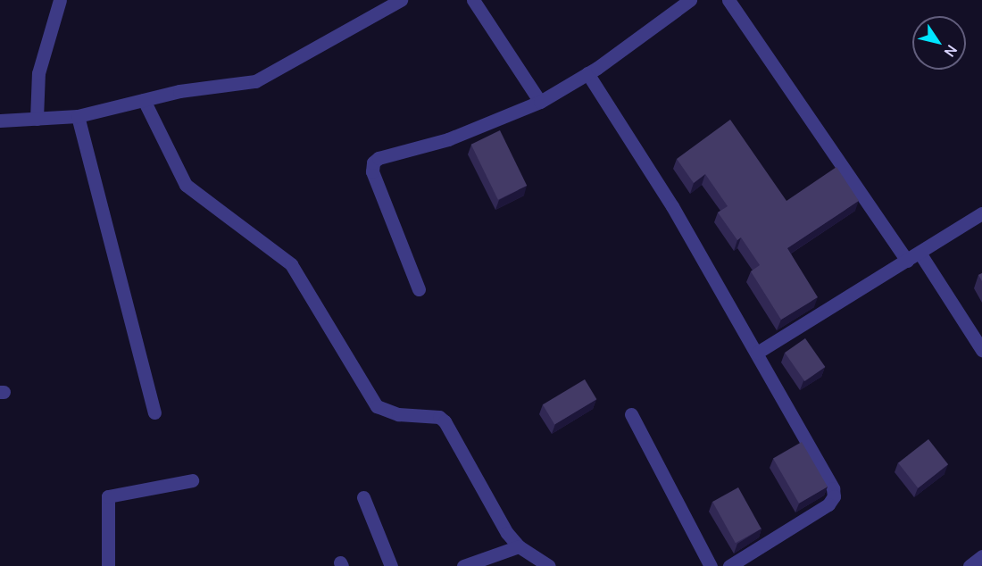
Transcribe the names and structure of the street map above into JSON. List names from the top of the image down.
{
  "north": "bottom right"
}
